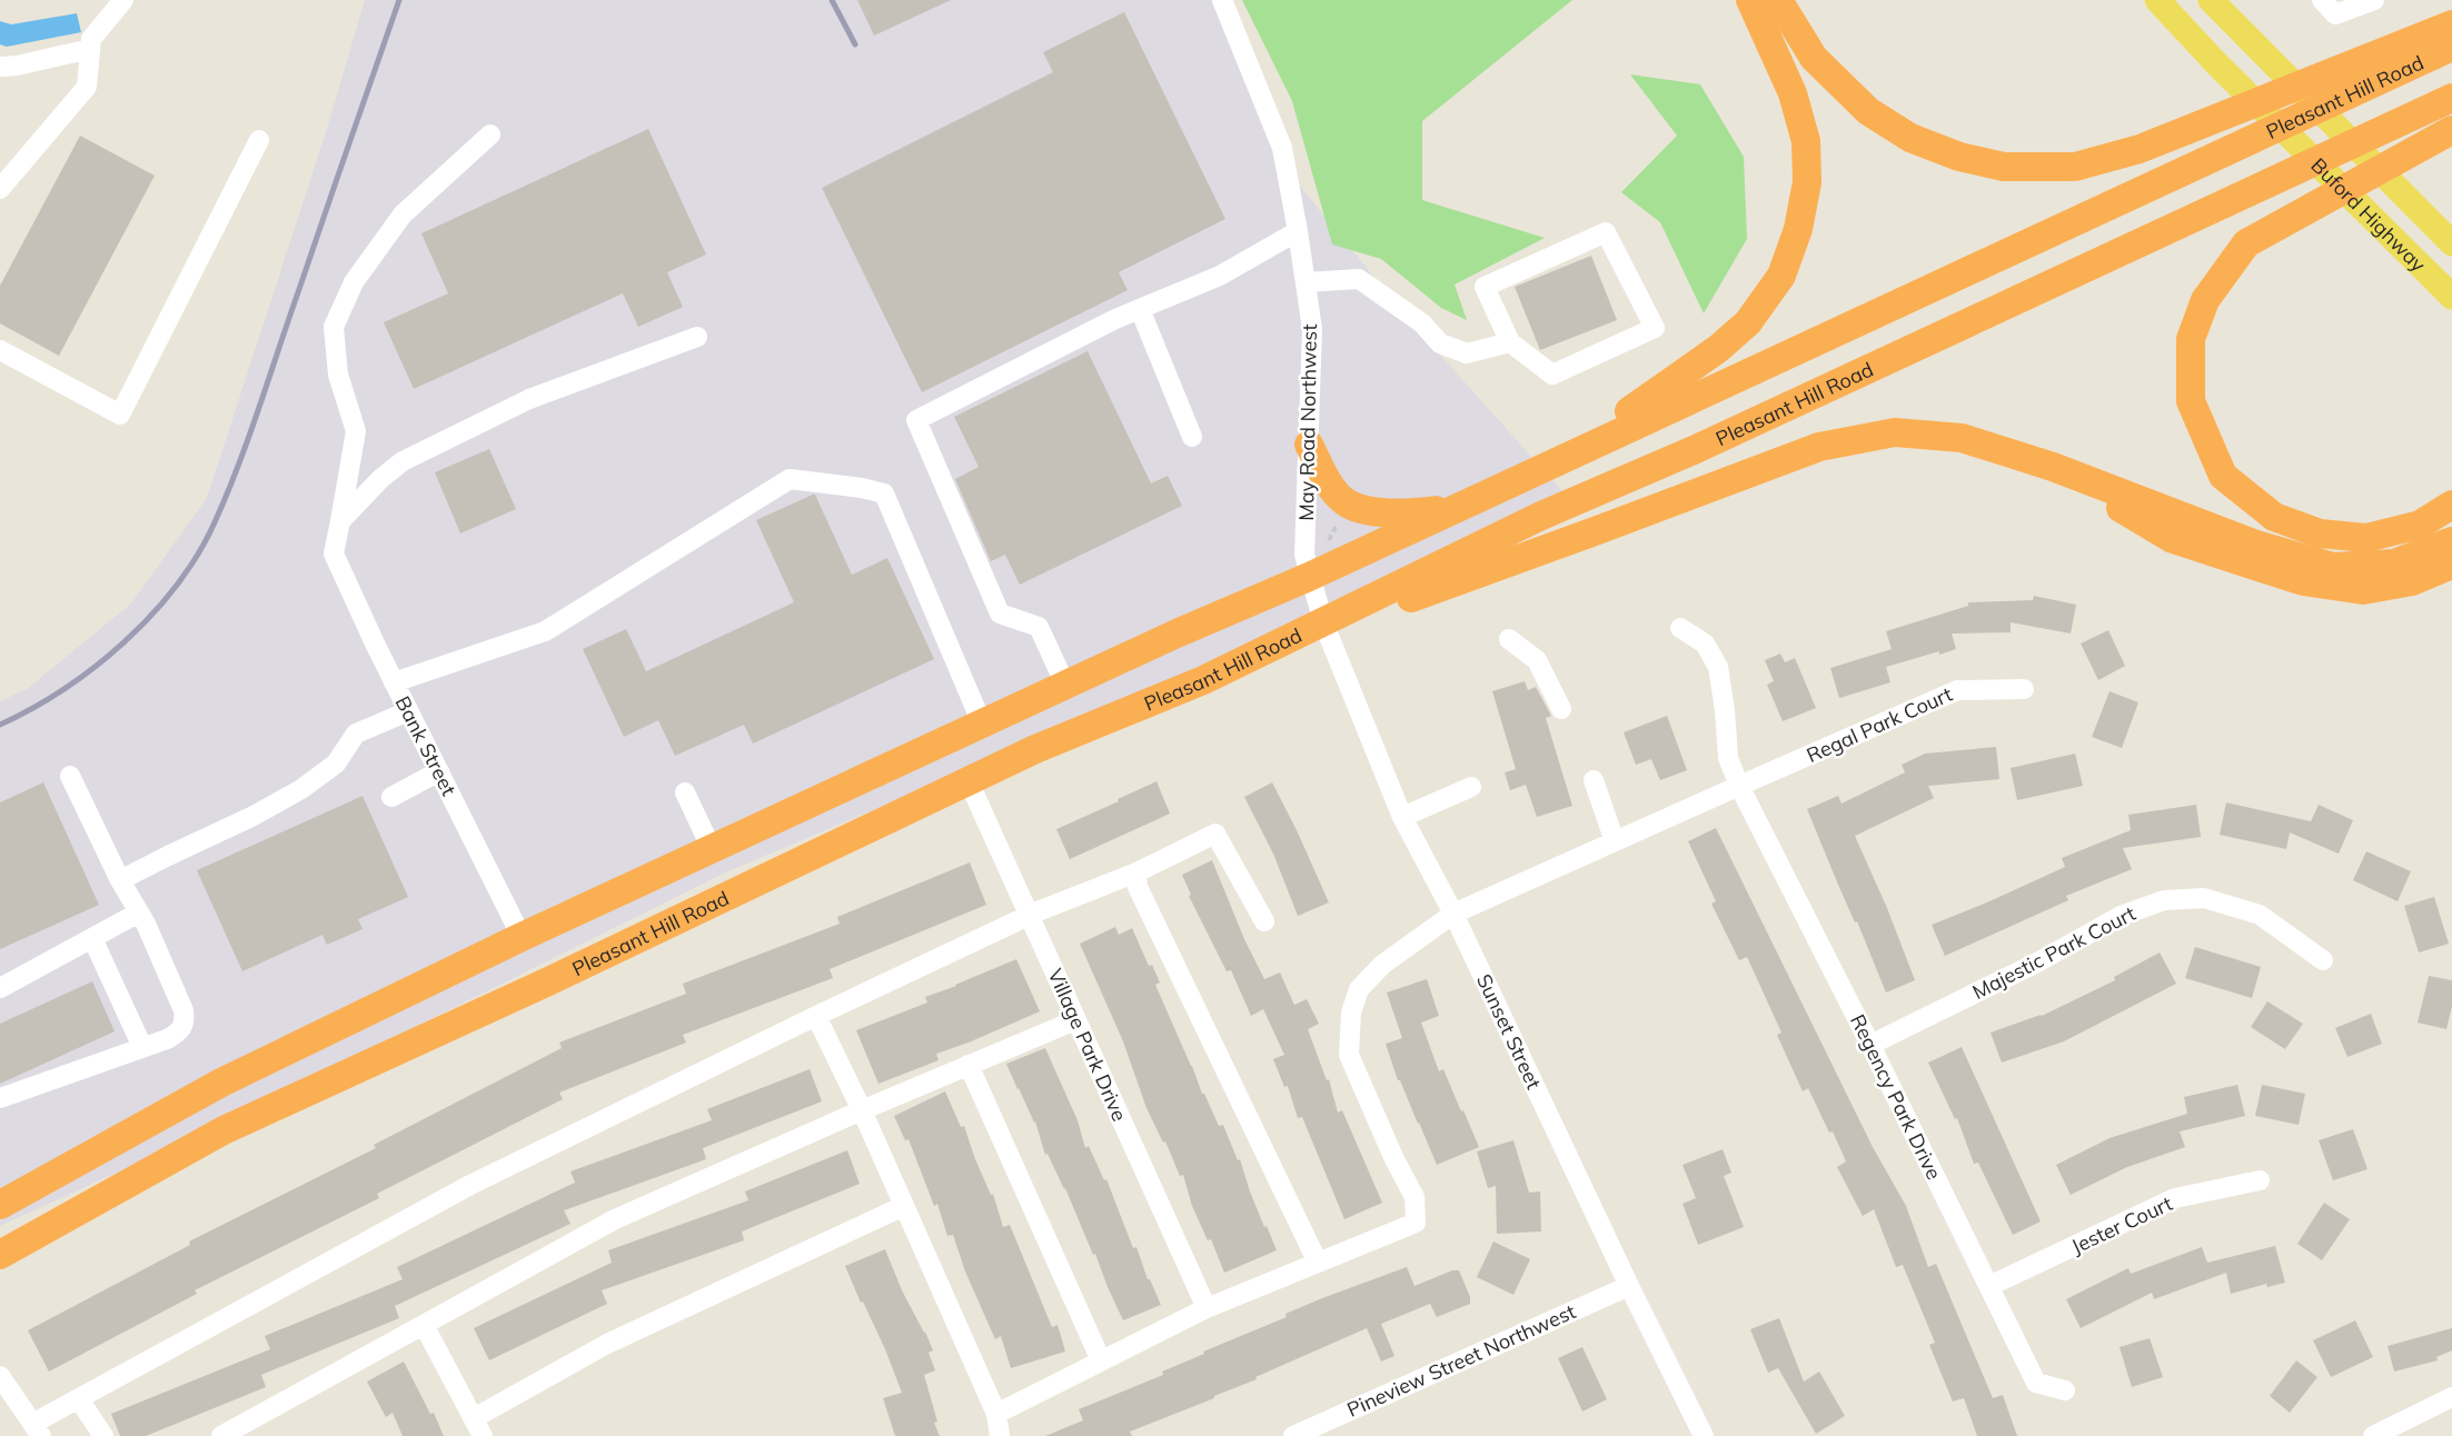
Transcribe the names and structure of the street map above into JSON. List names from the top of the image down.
{
  "streets": {
    "highway": ["Pleasant Hill Road"],
    "main road": ["Buford Highway"],
    "street": [
      "May Road Northwest",
      "Regal Park Court",
      "Bank Street",
      "Majestic Park Court",
      "Sunset Street",
      "Village Park Drive",
      "Regency Park Drive",
      "Jester Court",
      "Pineview Street Northwest"
    ]
  },
  "crossings": [
    ["Pleasant Hill Road", "May Road Northwest"],
    ["Pleasant Hill Road", "Bank Street"],
    ["Pleasant Hill Road", "Sunset Street"],
    ["Pleasant Hill Road", "Village Park Drive"],
    ["May Road Northwest", "Sunset Street"],
    ["Regal Park Court", "Regency Park Drive"],
    ["Majestic Park Court", "Regency Park Drive"],
    ["Sunset Street", "Pineview Street Northwest"],
    ["Regency Park Drive", "Jester Court"]
  ]
}
